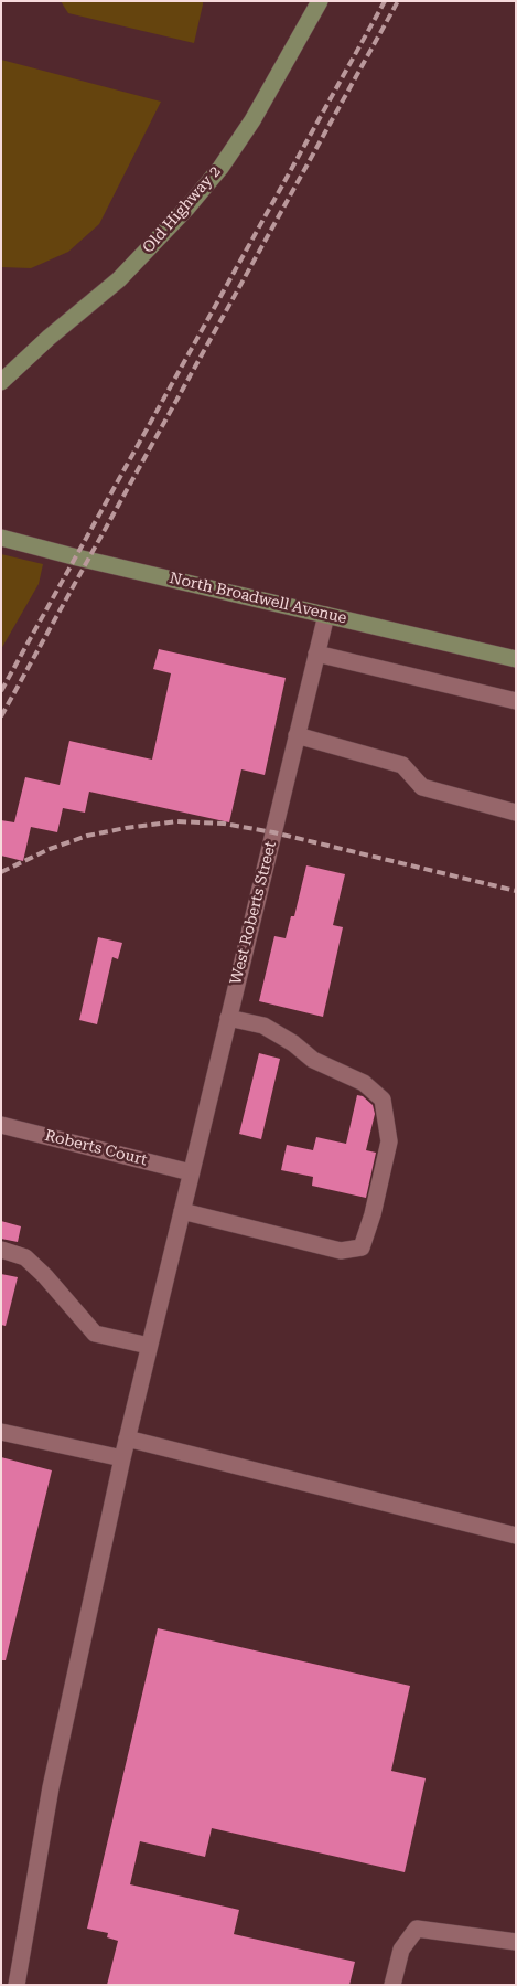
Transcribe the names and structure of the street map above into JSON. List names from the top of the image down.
{
  "streets": {
    "main road": ["Old Highway 2", "North Broadwell Avenue"],
    "street": ["West Roberts Street", "Roberts Court"]
  },
  "crossings": [
    ["North Broadwell Avenue", "West Roberts Street"],
    ["West Roberts Street", "Roberts Court"]
  ]
}
